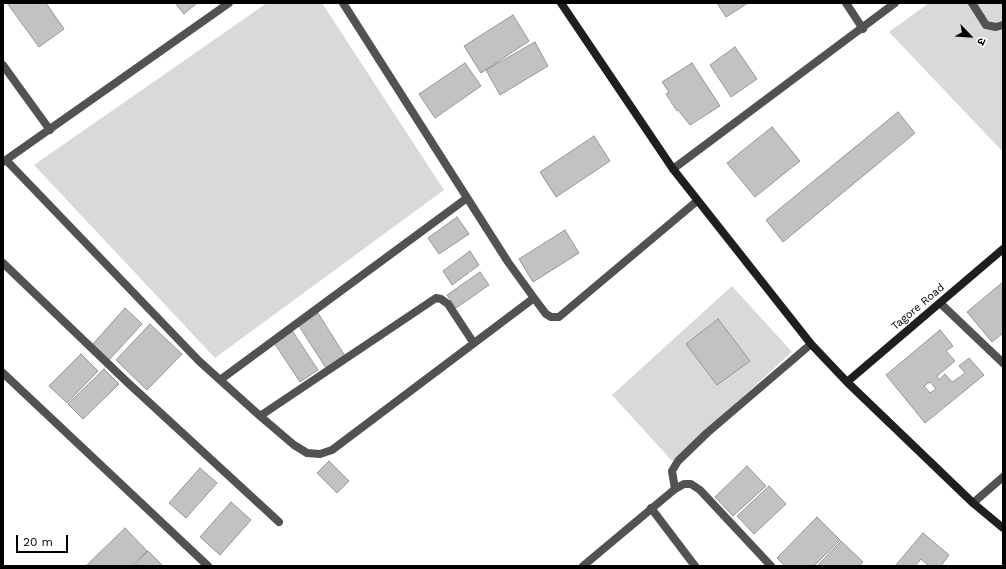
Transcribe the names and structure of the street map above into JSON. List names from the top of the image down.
{
  "streets": {
    "street": ["Tagore Road"]
  },
  "scale_bar": "20 m",
  "north": "bottom right"
}
